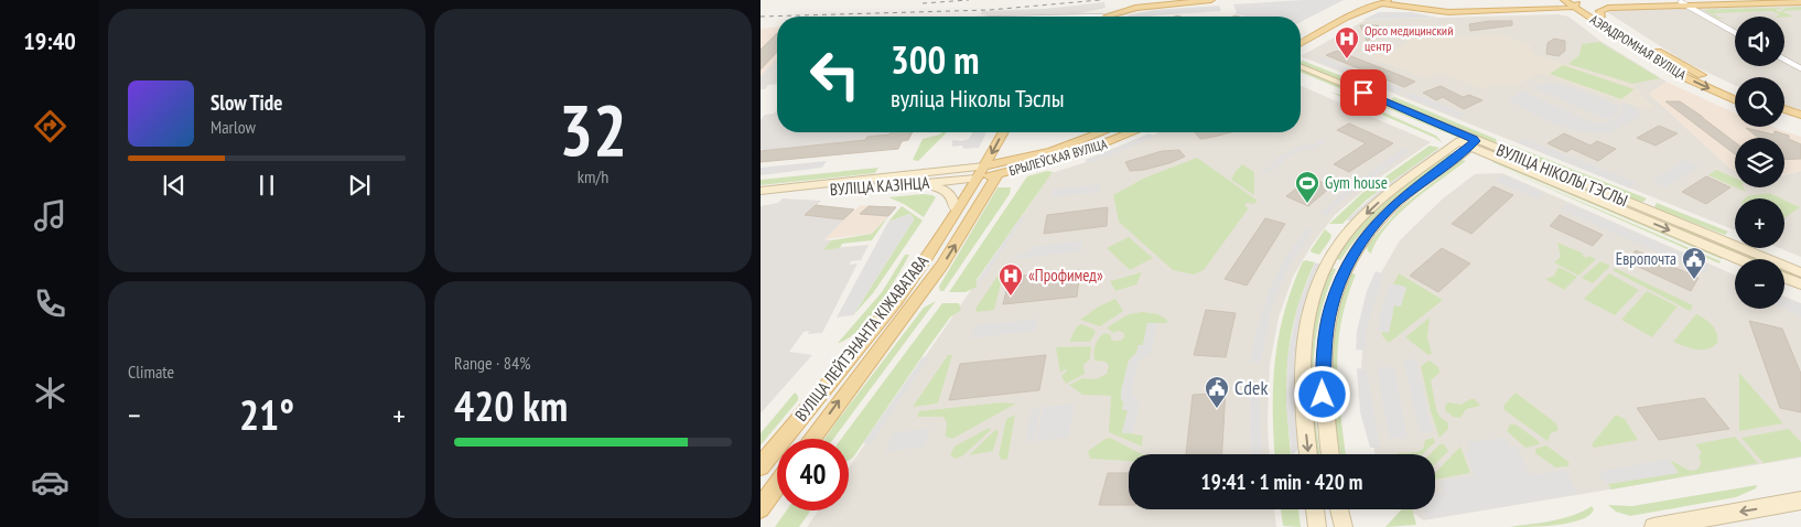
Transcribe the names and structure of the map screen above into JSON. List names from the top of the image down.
{
  "streets": {
    "main road": [
      "АЭРАДРОМНАЯ ВУЛІЦА",
      "БРЫЛЕЎСКАЯ ВУЛІЦА",
      "ВУЛІЦА НІКОЛЫ ТЭСЛЫ",
      "ВУЛІЦА КАЗІНЦА",
      "ВУЛІЦА ЛЕЙТЭНАНТА КІЖАВАТАВА"
    ]
  },
  "crossings": [
    ["БРЫЛЕЎСКАЯ ВУЛІЦА", "ВУЛІЦА КАЗІНЦА"],
    ["БРЫЛЕЎСКАЯ ВУЛІЦА", "ВУЛІЦА ЛЕЙТЭНАНТА КІЖАВАТАВА"],
    ["ВУЛІЦА КАЗІНЦА", "ВУЛІЦА ЛЕЙТЭНАНТА КІЖАВАТАВА"]
  ],
  "places": {
    "hospital": ["Орсо медицинский центр", "«Профимед»"],
    "sports": ["Gym house"],
    "public building": ["Европочта", "Cdek"]
  },
  "page": {
    "tabs": "19:40",
    "tile": [
      ["32", "km/h"],
      "Climate",
      ["Range · 84%", "420 km"]
    ],
    "map_buttons": ["+", "−"],
    "turn": ["300 m", "вуліца Ніколы Тэслы"],
    "song": ["Slow Tide", "Marlow"],
    "heat": ["−", "21°", "+"],
    "limit": "40",
    "trip": "19:41 · 1 min · 420 m"
  }
}
